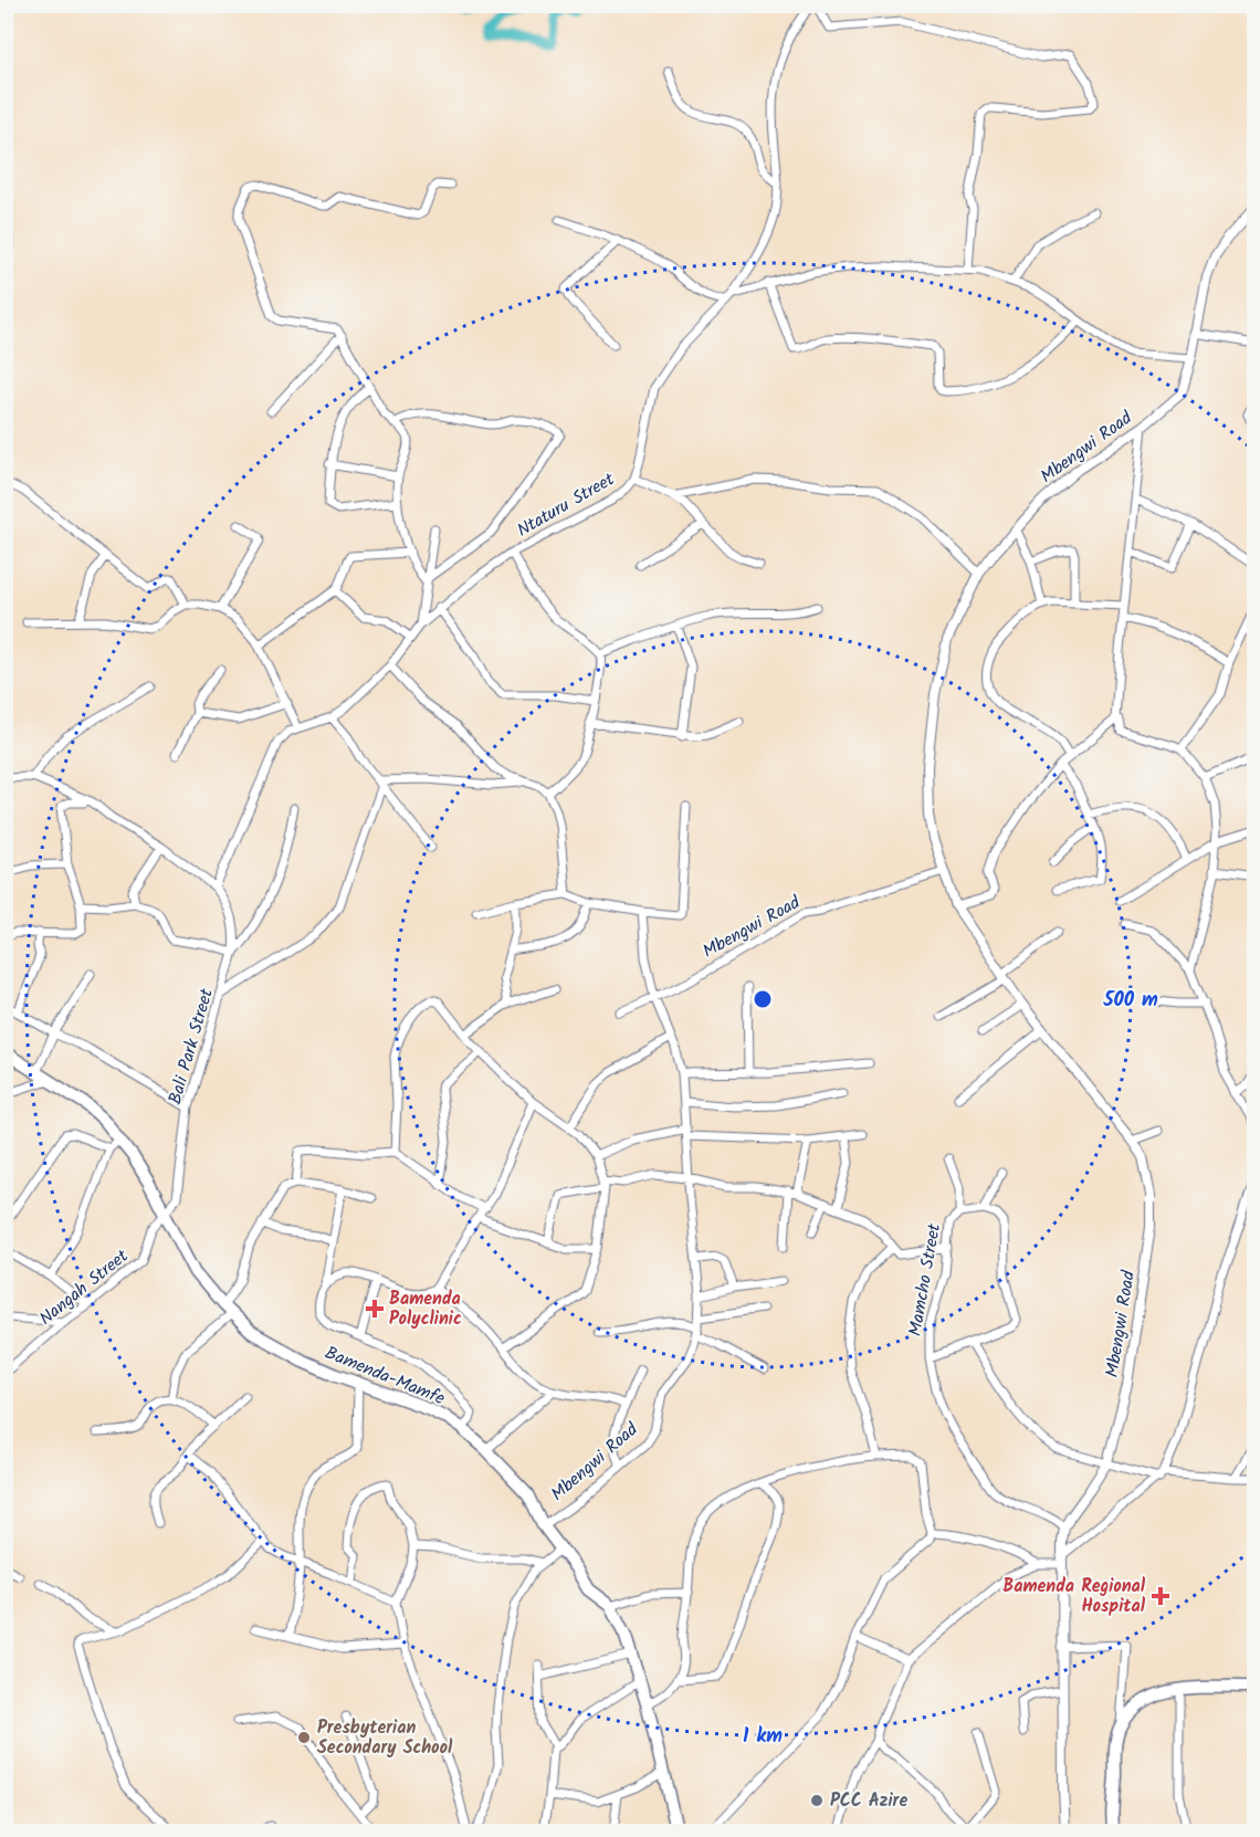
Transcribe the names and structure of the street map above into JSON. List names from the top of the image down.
{
  "streets": {
    "highway": ["Bamenda-Mamfe"],
    "main road": ["Mbengwi Road"],
    "street": [
      "Ntaturu Street",
      "Bali Park Street",
      "Mamcho Street",
      "Nangah Street"
    ]
  },
  "crossings": [
    ["Mbengwi Road", "Ntaturu Street"],
    ["Mbengwi Road", "Mamcho Street"],
    ["Mbengwi Road", "Bamenda-Mamfe"],
    ["Ntaturu Street", "Bali Park Street"],
    ["Bali Park Street", "Nangah Street"],
    ["Bali Park Street", "Bamenda-Mamfe"],
    ["Nangah Street", "Bamenda-Mamfe"]
  ],
  "places": {
    "health": ["Bamenda Polyclinic", "Bamenda Regional Hospital"],
    "other": ["Presbyterian Secondary School", "PCC Azire"]
  },
  "rings": ["500 m", "1 km"]
}
